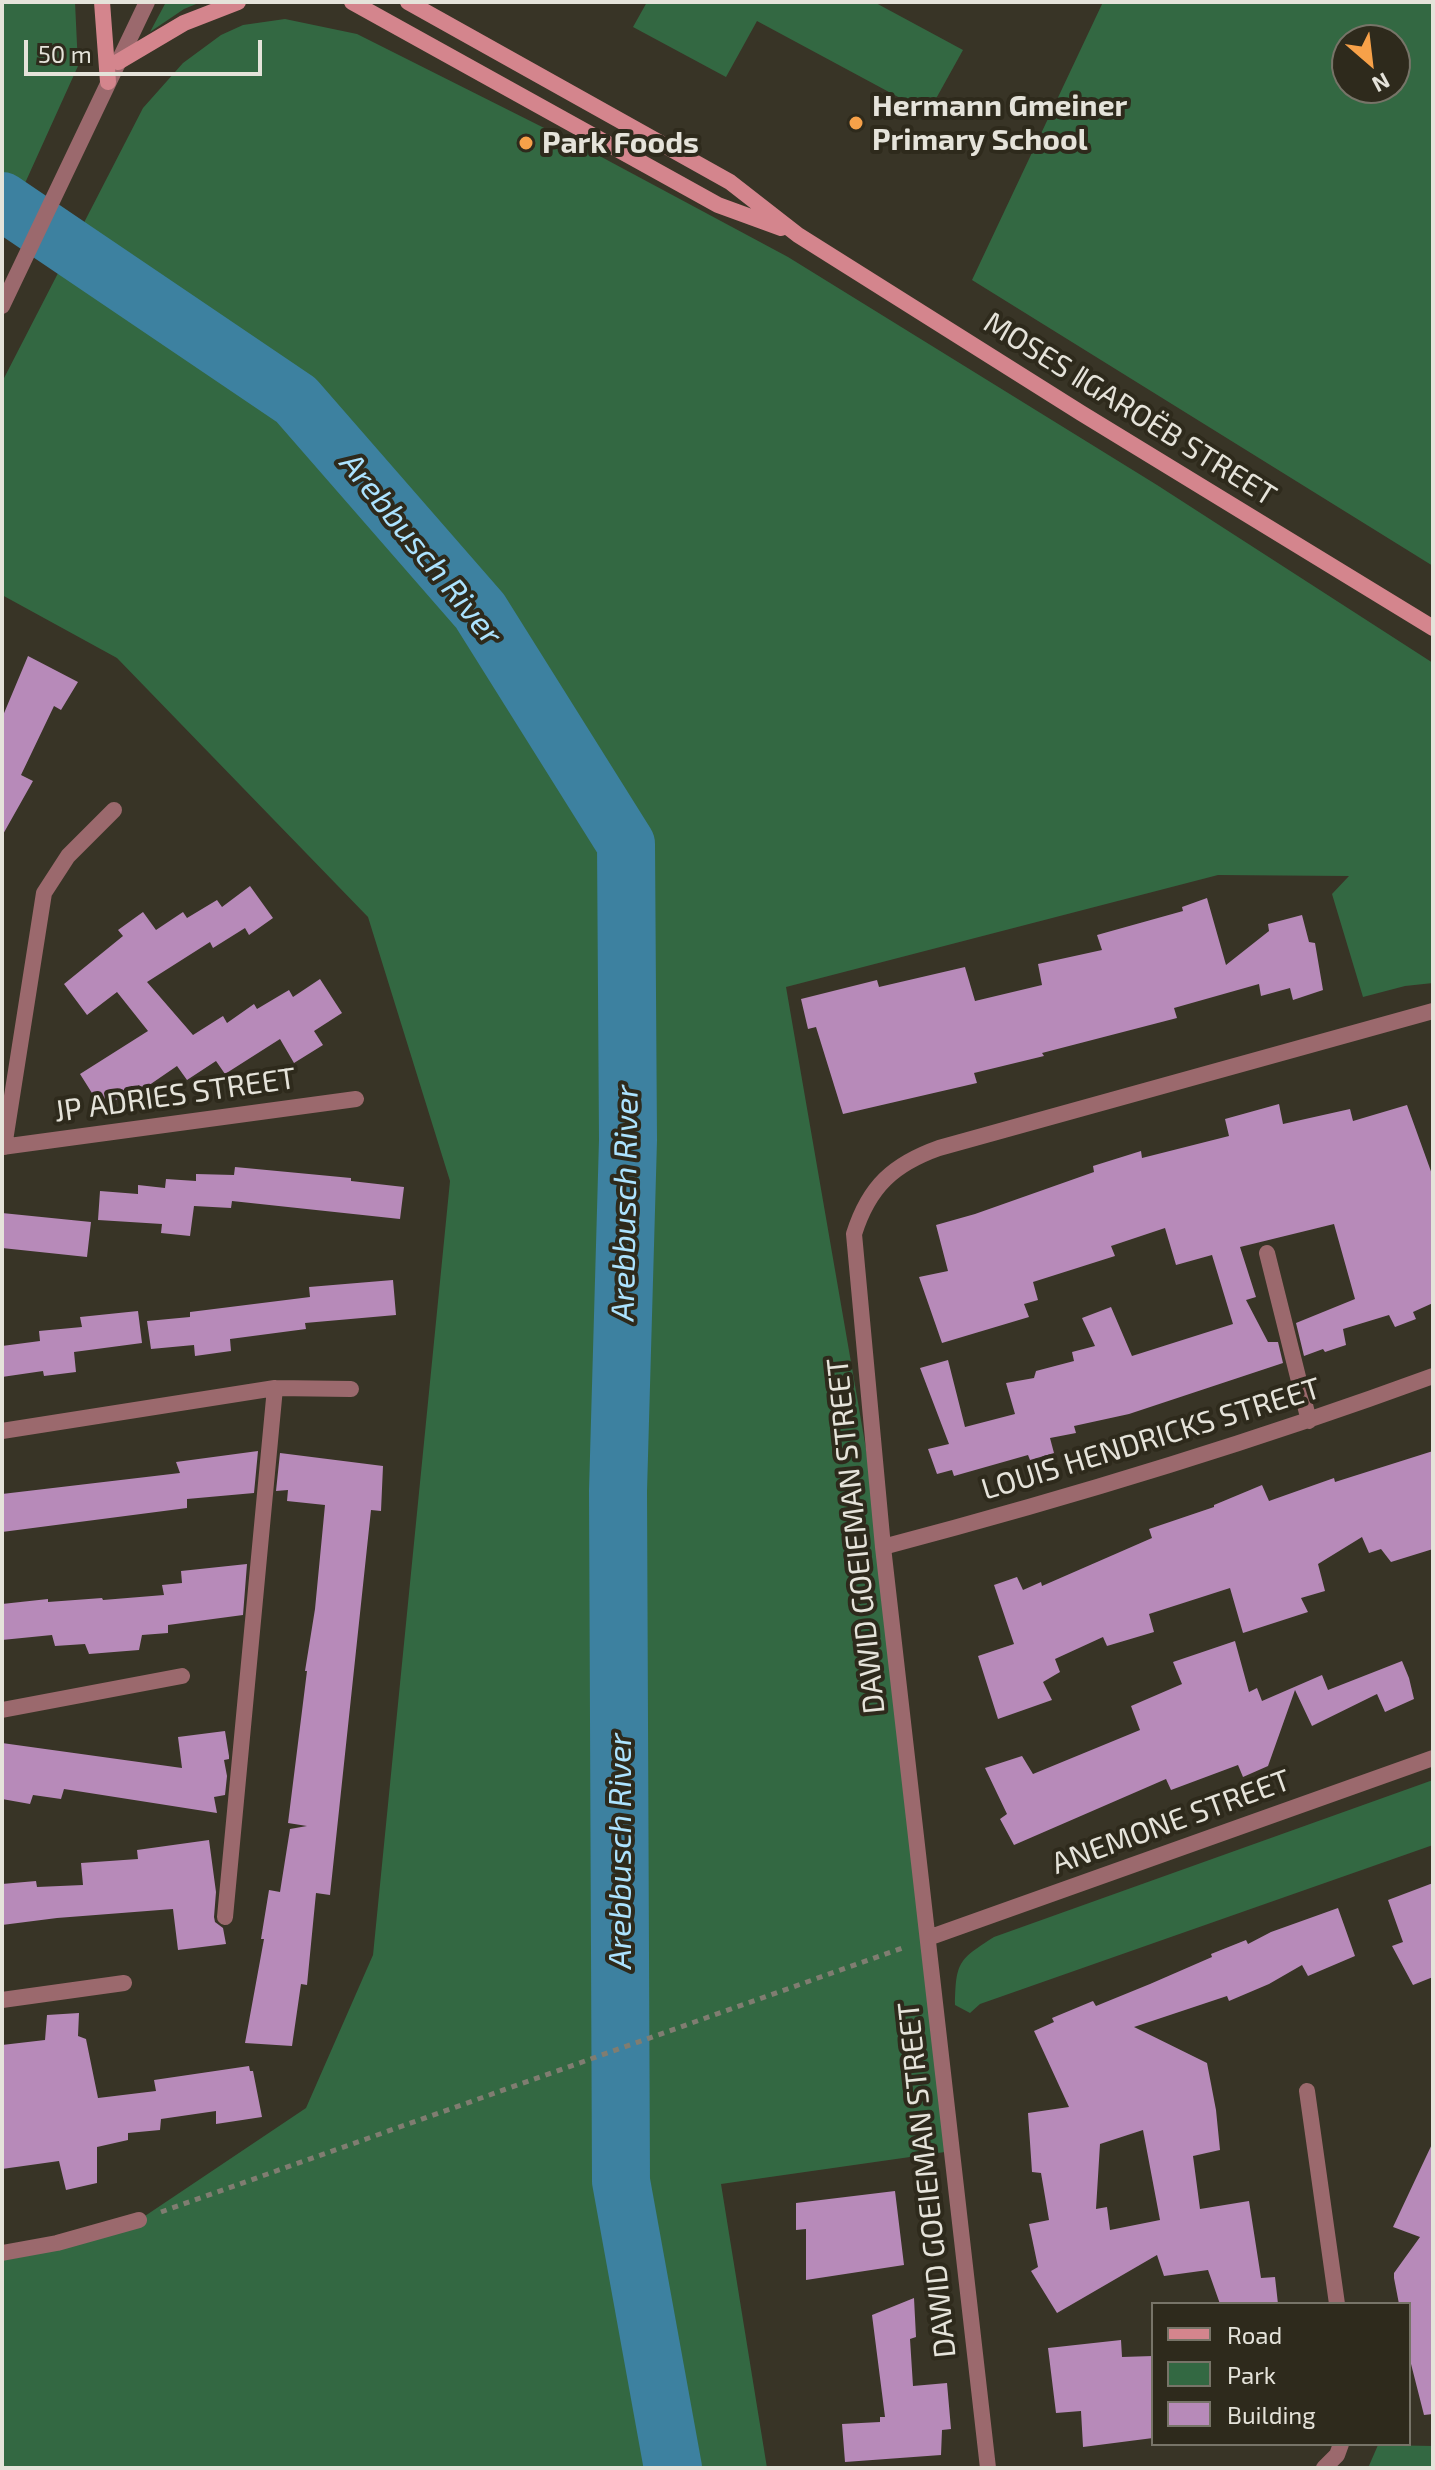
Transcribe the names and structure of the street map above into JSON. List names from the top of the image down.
{
  "streets": {
    "main road": ["MOSES ǁGAROËB STREET"],
    "street": [
      "JP ADRIES STREET",
      "LOUIS HENDRICKS STREET",
      "DAWID GOEIEMAN STREET",
      "ANEMONE STREET"
    ]
  },
  "crossings": [
    ["LOUIS HENDRICKS STREET", "DAWID GOEIEMAN STREET"],
    ["DAWID GOEIEMAN STREET", "ANEMONE STREET"]
  ],
  "water": ["Arebbusch River"],
  "places": ["Hermann Gmeiner Primary School", "Park Foods"],
  "legend": ["Road", "Park", "Building"],
  "scale_bar": "50 m",
  "north": "bottom right"
}
